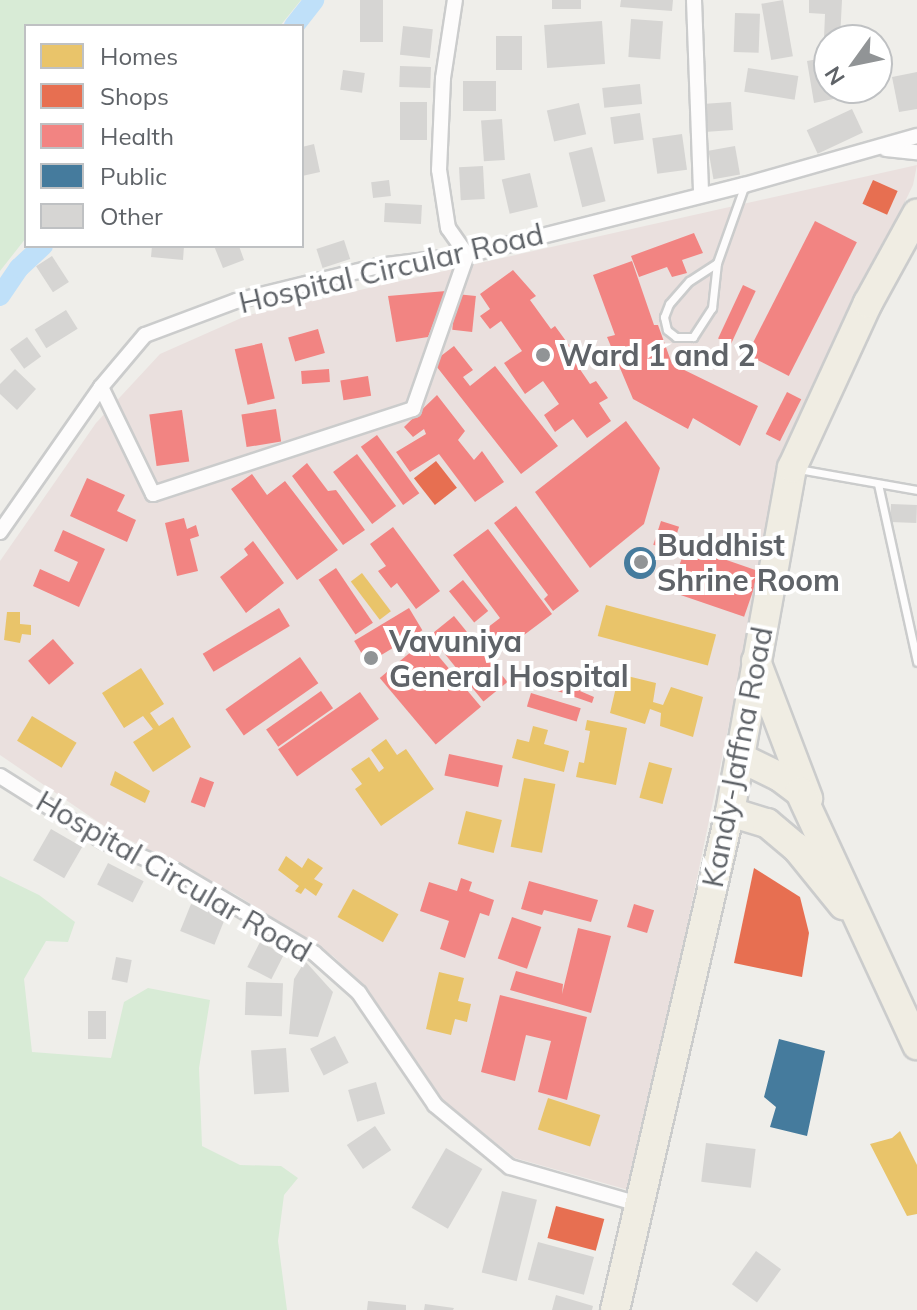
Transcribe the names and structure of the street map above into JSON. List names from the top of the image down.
{
  "streets": {
    "highway": ["Kandy-Jaffna Road"],
    "street": ["Hospital Circular Road"]
  },
  "crossings": [
    ["Hospital Circular Road", "Kandy-Jaffna Road"]
  ],
  "places": ["Ward 1 and 2", "Buddhist Shrine Room", "Vavuniya General Hospital"],
  "legend": [
    "Homes",
    "Shops",
    "Health",
    "Public",
    "Other"
  ],
  "north": "bottom left"
}
